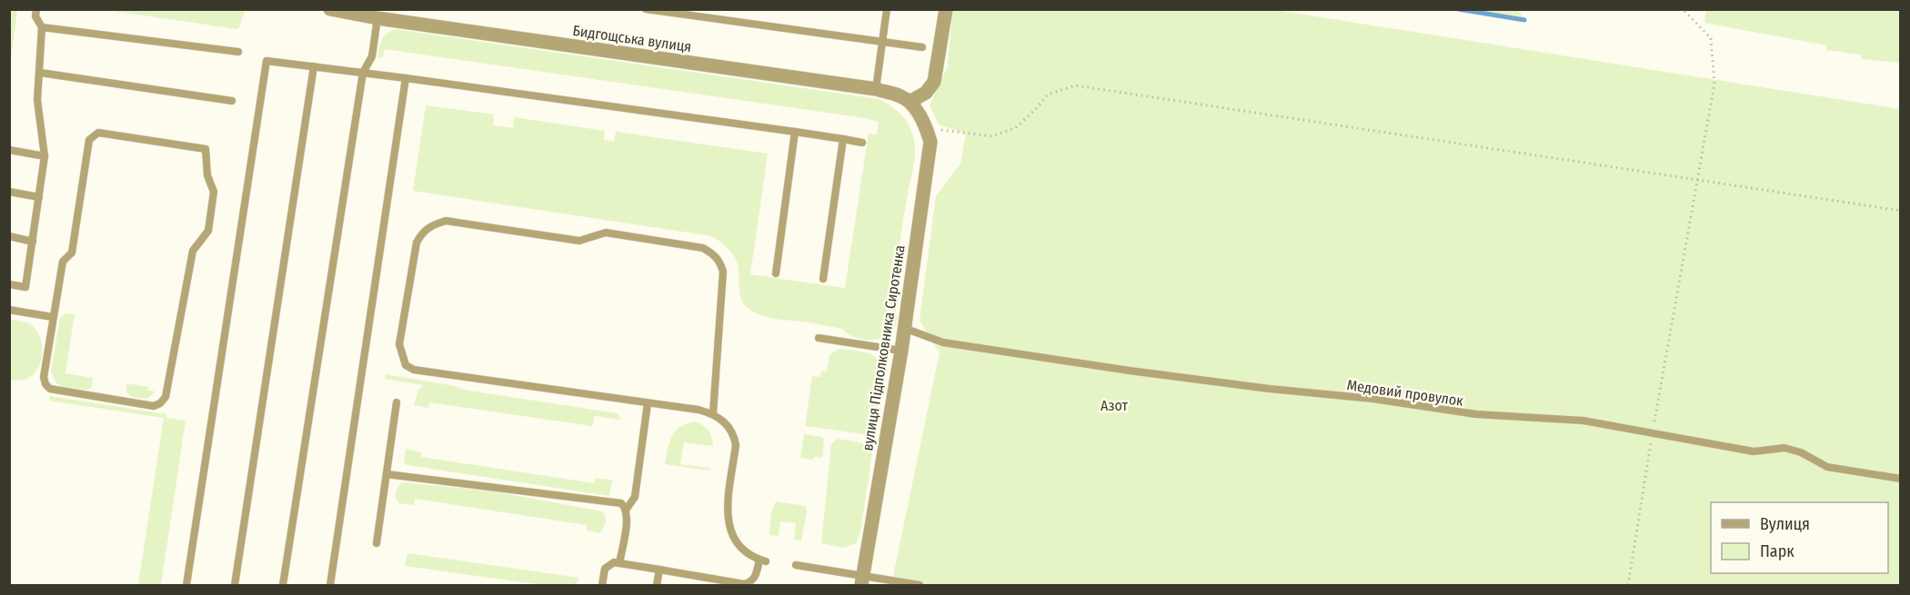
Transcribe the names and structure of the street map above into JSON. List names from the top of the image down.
{
  "streets": {
    "street": ["Бидгощська вулиця", "вулиця Підполковника Сиротенка"],
    "lane": ["Медовий провулок"]
  },
  "crossings": [
    ["вулиця Підполковника Сиротенка", "Медовий провулок"]
  ],
  "parks": ["Азот"],
  "legend": ["Вулиця", "Парк"]
}
